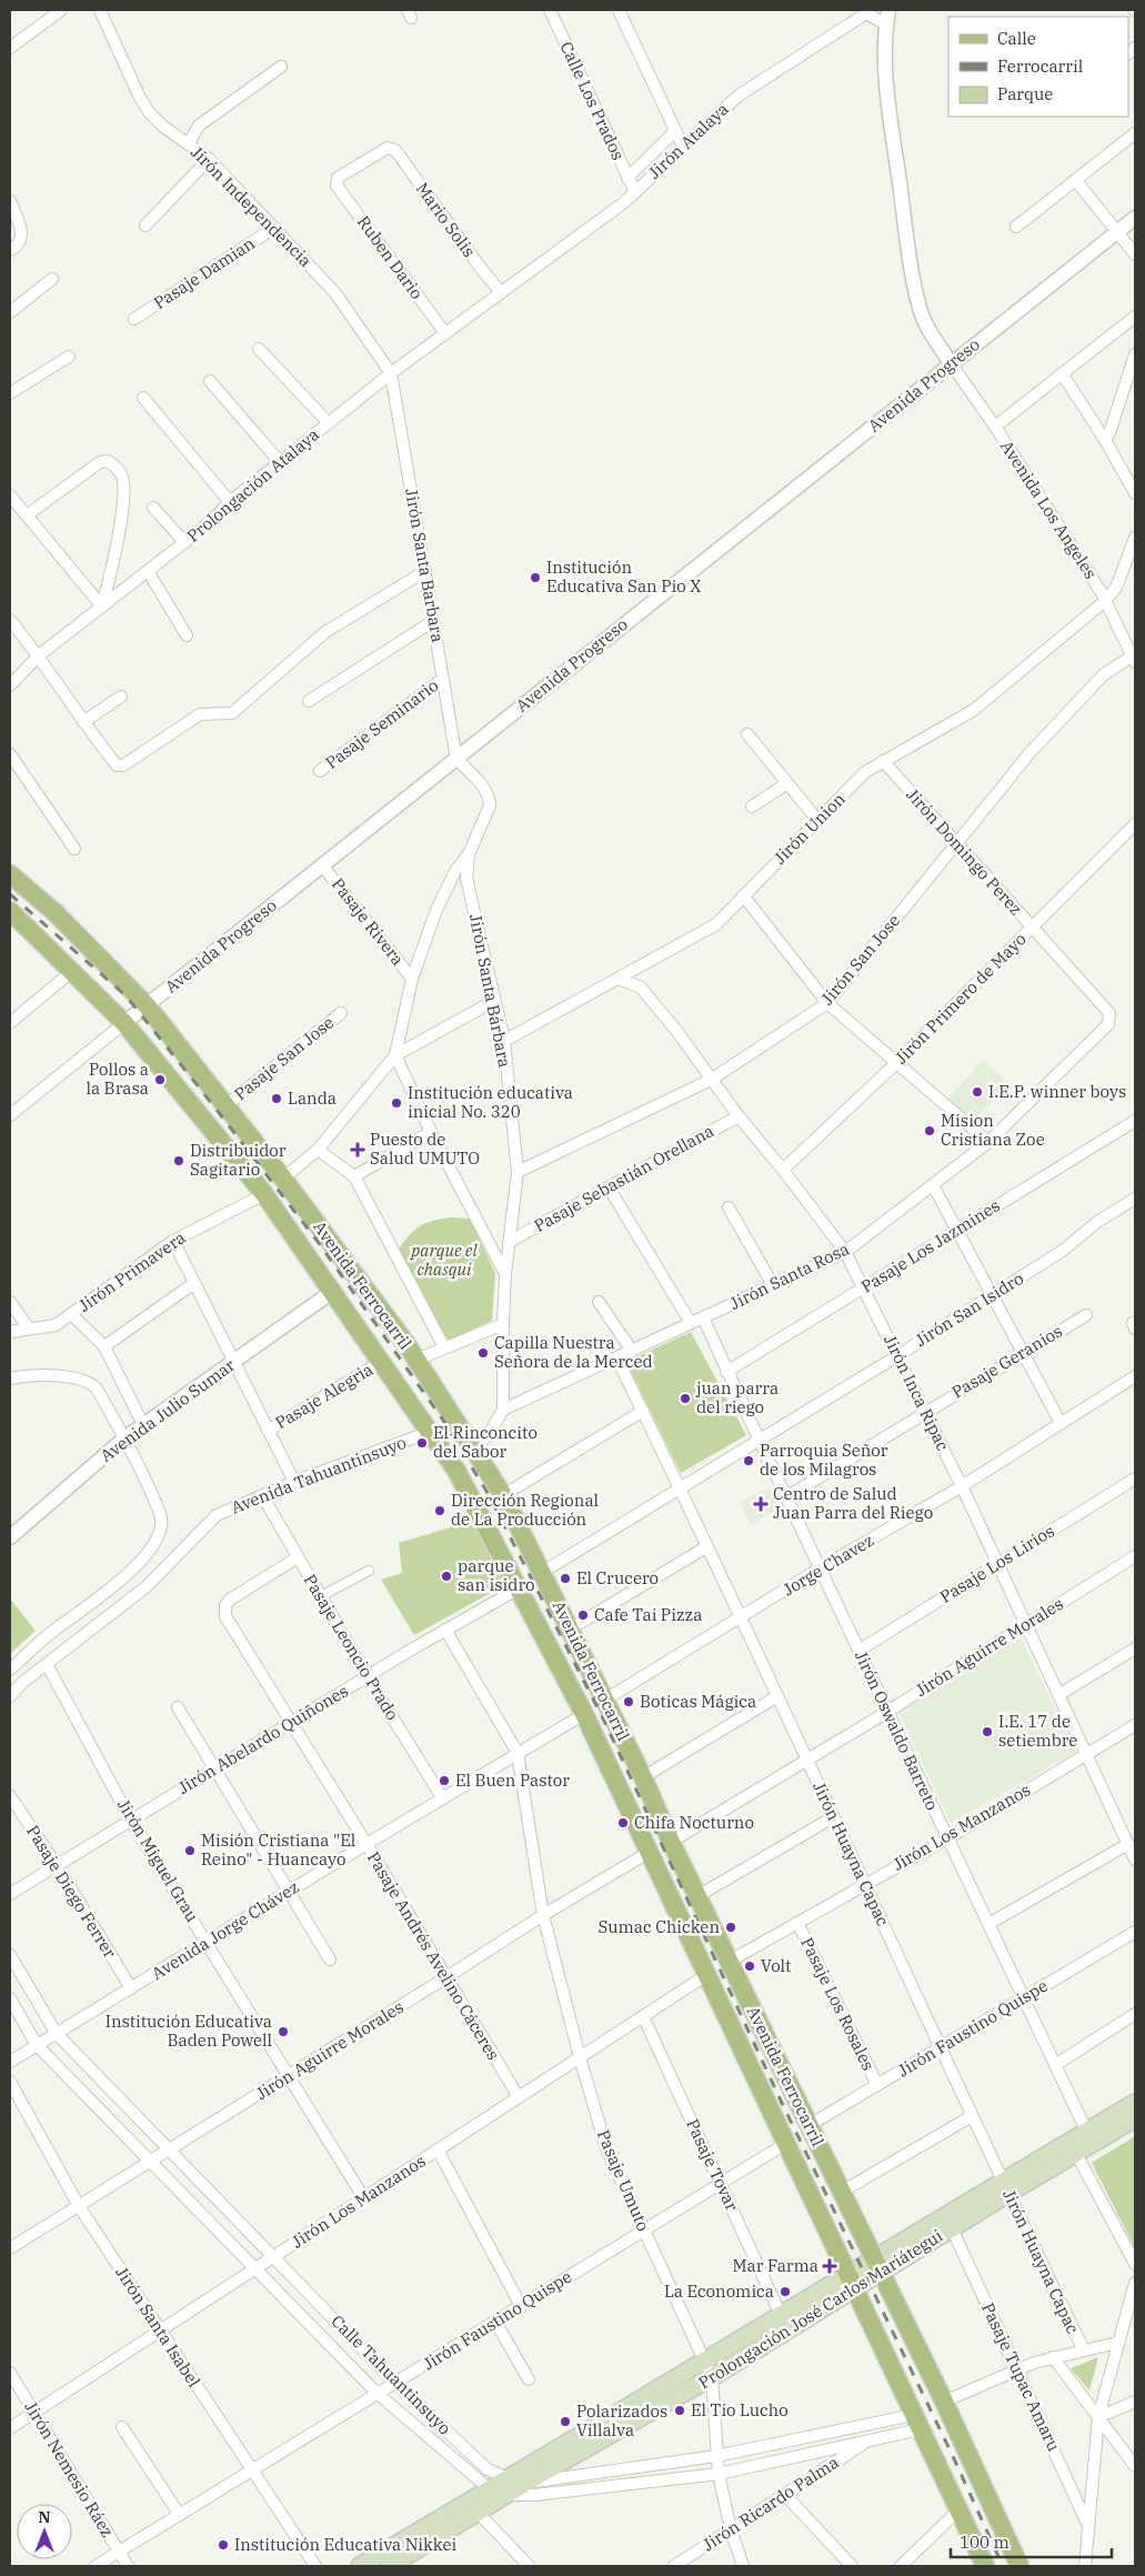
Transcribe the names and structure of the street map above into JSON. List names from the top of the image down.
{
  "streets": {
    "main road": ["Avenida Ferrocarril", "Prolongación José Carlos Mariátegui"],
    "street": [
      "Calle Los Prados",
      "Jirón Atalaya",
      "Jirón Independencia",
      "Mario Solis",
      "Ruben Dario",
      "Pasaje Damian",
      "Avenida Progreso",
      "Prolongación Atalaya",
      "Avenida Los Angeles",
      "Jirón Santa Barbara",
      "Pasaje Seminario",
      "Jirón Union",
      "Jirón Domingo Perez",
      "Pasaje Rivera",
      "Jirón San Jose",
      "Jirón Santa Bárbara",
      "Jirón Primero de Mayo",
      "Pasaje San Jose",
      "Pasaje Sebastián Orellana",
      "Pasaje Los Jazmines",
      "Jirón Primavera",
      "Jirón Santa Rosa",
      "Jirón San Isidro",
      "Pasaje Geranios",
      "Jirón Inca Ripac",
      "Pasaje Alegria",
      "Avenida Julio Sumar",
      "Avenida Tahuantinsuyo",
      "Pasaje Los Lirios",
      "Jorge Chavez",
      "Pasaje Leoncio Prado",
      "Jirón Aguirre Morales",
      "Jirón Oswaldo Barreto",
      "Jirón Abelardo Quiñones",
      "Jirón Los Manzanos",
      "Jirón Huayna Capac",
      "Jirón Miguel Grau",
      "Pasaje Diego Ferrer",
      "Avenida Jorge Chávez",
      "Pasaje Andrés Avelino Cáceres",
      "Pasaje Los Rosales",
      "Jirón Faustino Quispe",
      "Pasaje Tovar",
      "Pasaje Umuto",
      "Jirón Santa Isabel",
      "Calle Tahuantinsuyo",
      "Pasaje Tupac Amaru",
      "Jirón Nemesio Ráez",
      "Jirón Ricardo Palma"
    ]
  },
  "crossings": [
    ["Calle Los Prados", "Jirón Atalaya"],
    ["Jirón Atalaya", "Mario Solis"],
    ["Jirón Atalaya", "Prolongación Atalaya"],
    ["Jirón Independencia", "Pasaje Damian"],
    ["Jirón Independencia", "Prolongación Atalaya"],
    ["Jirón Independencia", "Jirón Santa Barbara"],
    ["Mario Solis", "Ruben Dario"],
    ["Mario Solis", "Prolongación Atalaya"],
    ["Ruben Dario", "Prolongación Atalaya"],
    ["Avenida Progreso", "Avenida Los Angeles"],
    ["Avenida Progreso", "Jirón Santa Barbara"],
    ["Avenida Progreso", "Pasaje Rivera"],
    ["Avenida Progreso", "Jirón Santa Bárbara"],
    ["Avenida Progreso", "Avenida Ferrocarril"],
    ["Prolongación Atalaya", "Jirón Santa Barbara"],
    ["Avenida Los Angeles", "Jirón Union"],
    ["Avenida Los Angeles", "Jirón San Jose"],
    ["Jirón Santa Barbara", "Pasaje Seminario"],
    ["Jirón Santa Barbara", "Jirón Santa Bárbara"],
    ["Jirón Union", "Jirón Domingo Perez"],
    ["Jirón Union", "Jirón Santa Bárbara"],
    ["Jirón Union", "Jirón Inca Ripac"],
    ["Jirón Domingo Perez", "Jirón San Jose"],
    ["Jirón Domingo Perez", "Jirón Primero de Mayo"],
    ["Jirón Domingo Perez", "Jirón Santa Rosa"],
    ["Jirón San Jose", "Jirón Santa Bárbara"],
    ["Jirón San Jose", "Jirón Inca Ripac"],
    ["Jirón Santa Bárbara", "Pasaje Sebastián Orellana"],
    ["Jirón Primero de Mayo", "Jirón Inca Ripac"],
    ["Pasaje San Jose", "Avenida Ferrocarril"],
    ["Pasaje Sebastián Orellana", "Jirón Inca Ripac"],
    ["Pasaje Los Jazmines", "Jirón Inca Ripac"],
    ["Pasaje Los Jazmines", "Jirón Oswaldo Barreto"],
    ["Jirón Primavera", "Avenida Ferrocarril"],
    ["Jirón Santa Rosa", "Jirón Inca Ripac"],
    ["Jirón Santa Rosa", "Jirón Oswaldo Barreto"],
    ["Jirón Santa Rosa", "Jirón Huayna Capac"],
    ["Avenida Ferrocarril", "Jirón San Isidro"],
    ["Avenida Ferrocarril", "Pasaje Alegria"],
    ["Avenida Ferrocarril", "Avenida Julio Sumar"],
    ["Avenida Ferrocarril", "Avenida Tahuantinsuyo"],
    ["Avenida Ferrocarril", "Jorge Chavez"],
    ["Avenida Ferrocarril", "Jirón Aguirre Morales"],
    ["Avenida Ferrocarril", "Jirón Abelardo Quiñones"],
    ["Avenida Ferrocarril", "Jirón Los Manzanos"],
    ["Avenida Ferrocarril", "Avenida Jorge Chávez"],
    ["Avenida Ferrocarril", "Jirón Faustino Quispe"],
    ["Avenida Ferrocarril", "Prolongación José Carlos Mariátegui"],
    ["Avenida Ferrocarril", "Calle Tahuantinsuyo"],
    ["Jirón San Isidro", "Jirón Inca Ripac"],
    ["Jirón San Isidro", "Jirón Oswaldo Barreto"],
    ["Jirón San Isidro", "Jirón Huayna Capac"],
    ["Pasaje Geranios", "Jirón Inca Ripac"],
    ["Pasaje Geranios", "Jirón Oswaldo Barreto"],
    ["Jirón Inca Ripac", "Pasaje Los Lirios"],
    ["Jirón Inca Ripac", "Jorge Chavez"],
    ["Jirón Inca Ripac", "Jirón Aguirre Morales"],
    ["Jirón Inca Ripac", "Jirón Los Manzanos"],
    ["Avenida Tahuantinsuyo", "Pasaje Leoncio Prado"],
    ["Avenida Tahuantinsuyo", "Jirón Miguel Grau"],
    ["Pasaje Los Lirios", "Jirón Oswaldo Barreto"],
    ["Jorge Chavez", "Jirón Oswaldo Barreto"],
    ["Jorge Chavez", "Jirón Huayna Capac"],
    ["Pasaje Leoncio Prado", "Jirón Abelardo Quiñones"],
    ["Pasaje Leoncio Prado", "Avenida Jorge Chávez"],
    ["Pasaje Leoncio Prado", "Pasaje Andrés Avelino Cáceres"],
    ["Jirón Aguirre Morales", "Jirón Oswaldo Barreto"],
    ["Jirón Aguirre Morales", "Jirón Huayna Capac"],
    ["Jirón Aguirre Morales", "Jirón Miguel Grau"],
    ["Jirón Aguirre Morales", "Pasaje Andrés Avelino Cáceres"],
    ["Jirón Aguirre Morales", "Pasaje Umuto"],
    ["Jirón Aguirre Morales", "Jirón Santa Isabel"],
    ["Jirón Aguirre Morales", "Calle Tahuantinsuyo"],
    ["Jirón Oswaldo Barreto", "Jirón Los Manzanos"],
    ["Jirón Oswaldo Barreto", "Jirón Faustino Quispe"],
    ["Jirón Oswaldo Barreto", "Prolongación José Carlos Mariátegui"],
    ["Jirón Abelardo Quiñones", "Jirón Miguel Grau"],
    ["Jirón Abelardo Quiñones", "Pasaje Diego Ferrer"],
    ["Jirón Abelardo Quiñones", "Pasaje Andrés Avelino Cáceres"],
    ["Jirón Los Manzanos", "Jirón Huayna Capac"],
    ["Jirón Los Manzanos", "Jirón Miguel Grau"],
    ["Jirón Los Manzanos", "Pasaje Andrés Avelino Cáceres"],
    ["Jirón Los Manzanos", "Pasaje Los Rosales"],
    ["Jirón Los Manzanos", "Pasaje Tovar"],
    ["Jirón Los Manzanos", "Pasaje Umuto"],
    ["Jirón Los Manzanos", "Jirón Santa Isabel"],
    ["Jirón Los Manzanos", "Calle Tahuantinsuyo"],
    ["Jirón Los Manzanos", "Jirón Nemesio Ráez"],
    ["Jirón Huayna Capac", "Jirón Faustino Quispe"],
    ["Jirón Huayna Capac", "Prolongación José Carlos Mariátegui"],
    ["Jirón Miguel Grau", "Avenida Jorge Chávez"],
    ["Pasaje Diego Ferrer", "Avenida Jorge Chávez"],
    ["Avenida Jorge Chávez", "Pasaje Andrés Avelino Cáceres"],
    ["Avenida Jorge Chávez", "Pasaje Umuto"],
    ["Avenida Jorge Chávez", "Calle Tahuantinsuyo"],
    ["Pasaje Los Rosales", "Jirón Faustino Quispe"],
    ["Jirón Faustino Quispe", "Pasaje Tovar"],
    ["Jirón Faustino Quispe", "Pasaje Umuto"],
    ["Jirón Faustino Quispe", "Jirón Santa Isabel"],
    ["Jirón Faustino Quispe", "Calle Tahuantinsuyo"],
    ["Jirón Faustino Quispe", "Jirón Nemesio Ráez"],
    ["Pasaje Tovar", "Prolongación José Carlos Mariátegui"],
    ["Pasaje Umuto", "Prolongación José Carlos Mariátegui"],
    ["Pasaje Umuto", "Calle Tahuantinsuyo"],
    ["Pasaje Umuto", "Jirón Ricardo Palma"],
    ["Prolongación José Carlos Mariátegui", "Calle Tahuantinsuyo"],
    ["Prolongación José Carlos Mariátegui", "Pasaje Tupac Amaru"],
    ["Calle Tahuantinsuyo", "Jirón Ricardo Palma"]
  ],
  "parks": ["parque el chasqui"],
  "places": {
    "other": [
      "Institución Educativa San Pio X",
      "Pollos a la Brasa",
      "I.E.P. winner boys",
      "Landa",
      "Institución educativa inicial No. 320",
      "Mision Cristiana Zoe",
      "Distribuidor Sagitario",
      "Capilla Nuestra Señora de la Merced",
      "juan parra del riego",
      "El Rinconcito del Sabor",
      "Parroquia Señor de los Milagros",
      "Dirección Regional de La Producción",
      "parque san isidro",
      "El Crucero",
      "Cafe Tai Pizza",
      "Boticas Mágica",
      "I.E. 17 de setiembre",
      "El Buen Pastor",
      "Chifa Nocturno",
      "Misión Cristiana \"El Reino\" - Huancayo",
      "Sumac Chicken",
      "Volt",
      "Institución Educativa Baden Powell",
      "La Economica",
      "El Tio Lucho",
      "Polarizados Villalva",
      "Institución Educativa Nikkei"
    ],
    "health": ["Puesto de Salud UMUTO", "Centro de Salud Juan Parra del Riego", "Mar Farma"]
  },
  "legend": ["Calle", "Ferrocarril", "Parque"],
  "scale_bar": "100 m",
  "north": "top"
}
